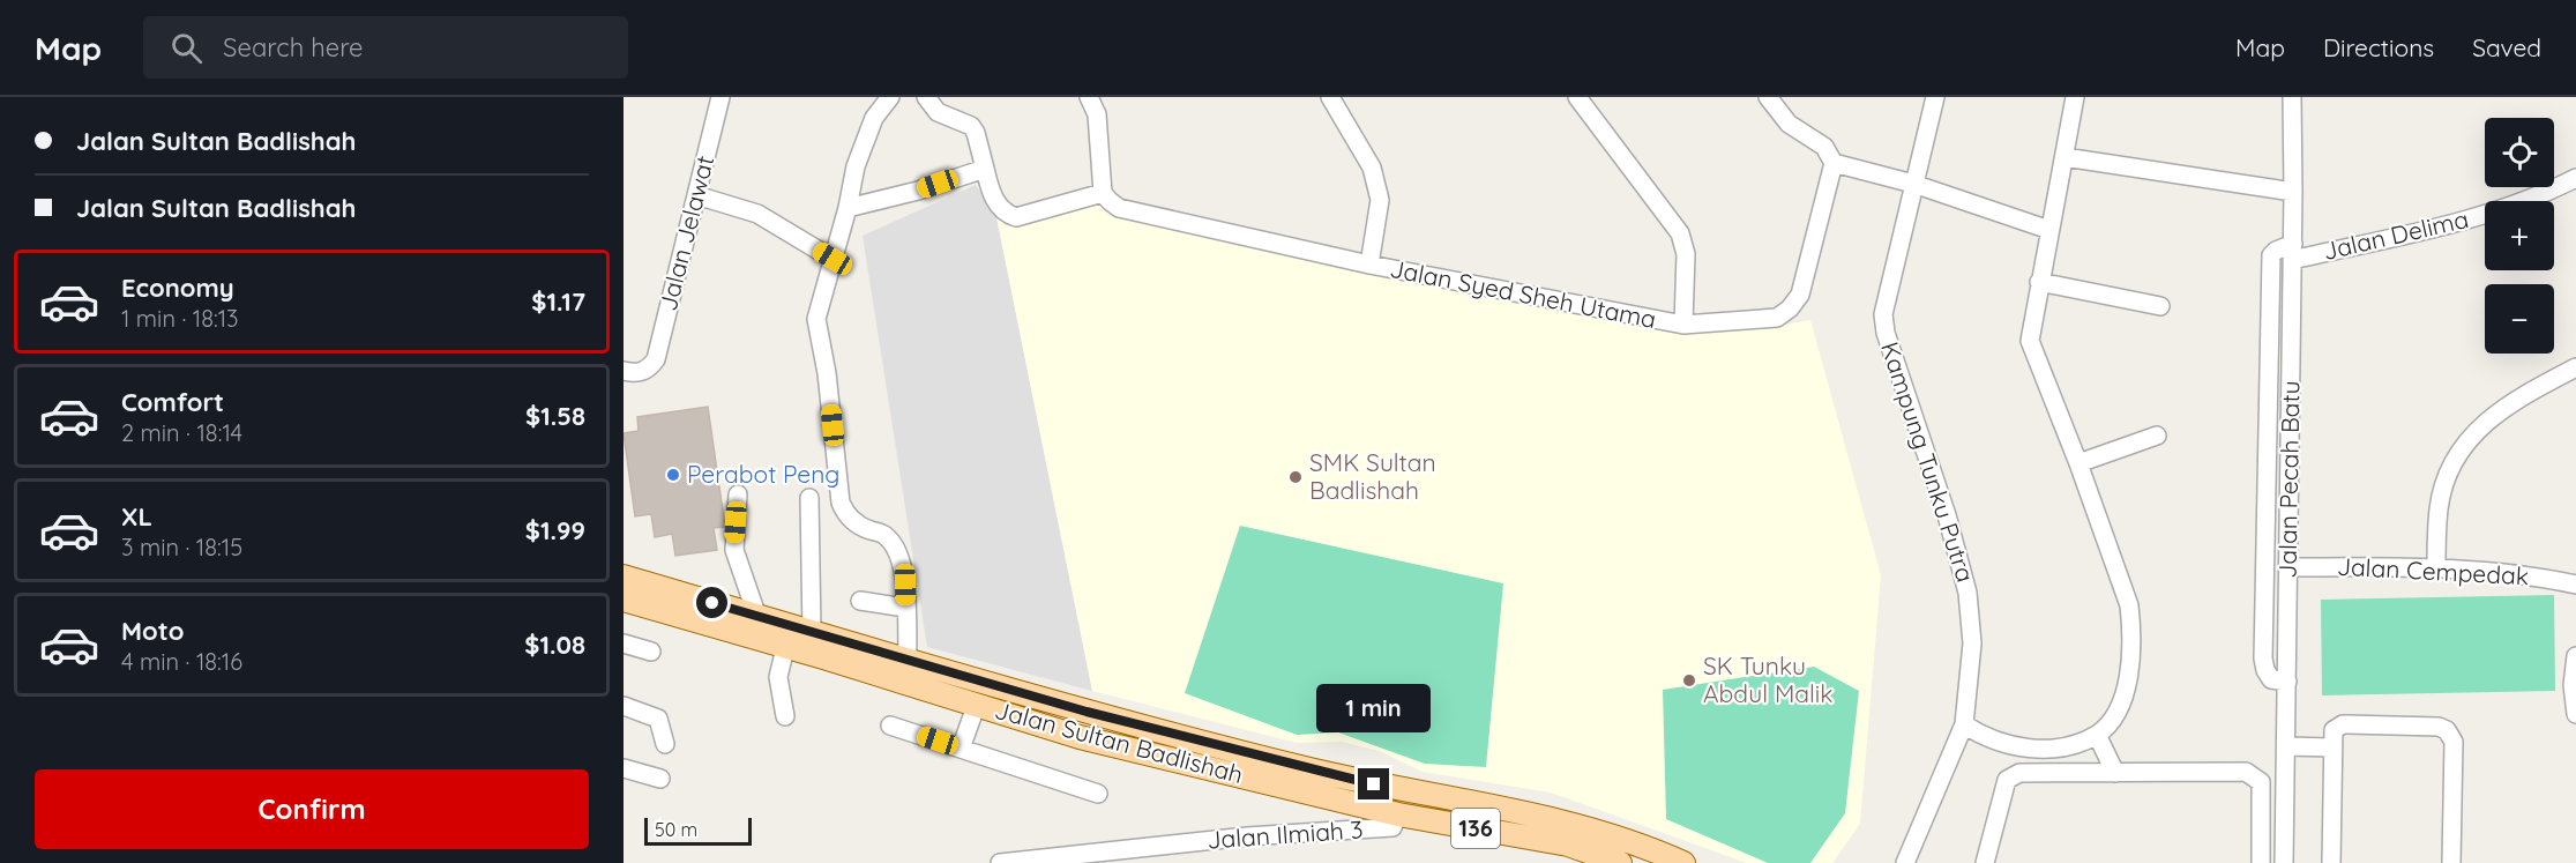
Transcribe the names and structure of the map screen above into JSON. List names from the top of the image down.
{
  "streets": {
    "main road": ["Jalan Sultan Badlishah", "136"],
    "street": [
      "Jalan Jelawat",
      "Jalan Delima",
      "Jalan Syed Sheh Utama",
      "Kampung Tunku Putra",
      "Jalan Pecah Batu",
      "Jalan Cempedak",
      "Jalan Ilmiah 3"
    ]
  },
  "crossings": [
    ["Jalan Delima", "Jalan Pecah Batu"],
    ["Jalan Pecah Batu", "Jalan Cempedak"],
    ["Jalan Sultan Badlishah", "Jalan Ilmiah 3"]
  ],
  "places": ["Perabot Peng", "SMK Sultan Badlishah", "SK Tunku Abdul Malik"],
  "scale_bar": "50 m",
  "page": {
    "header": "Map",
    "search": "Search here",
    "nav": ["Map", "Directions", "Saved"],
    "banner": ["Jalan Sultan Badlishah", "Jalan Sultan Badlishah"],
    "map_buttons": ["+", "−"],
    "list": [
      {
        "name": "Economy",
        "note": "1 min · 18:13",
        "value": "$1.17"
      },
      {
        "name": "Comfort",
        "note": "2 min · 18:14",
        "value": "$1.58"
      },
      {
        "name": "XL",
        "note": "3 min · 18:15",
        "value": "$1.99"
      },
      {
        "name": "Moto",
        "note": "4 min · 18:16",
        "value": "$1.08"
      }
    ],
    "bubble": "1 min",
    "buttons": "Confirm",
    "scale": "50 m"
  }
}
